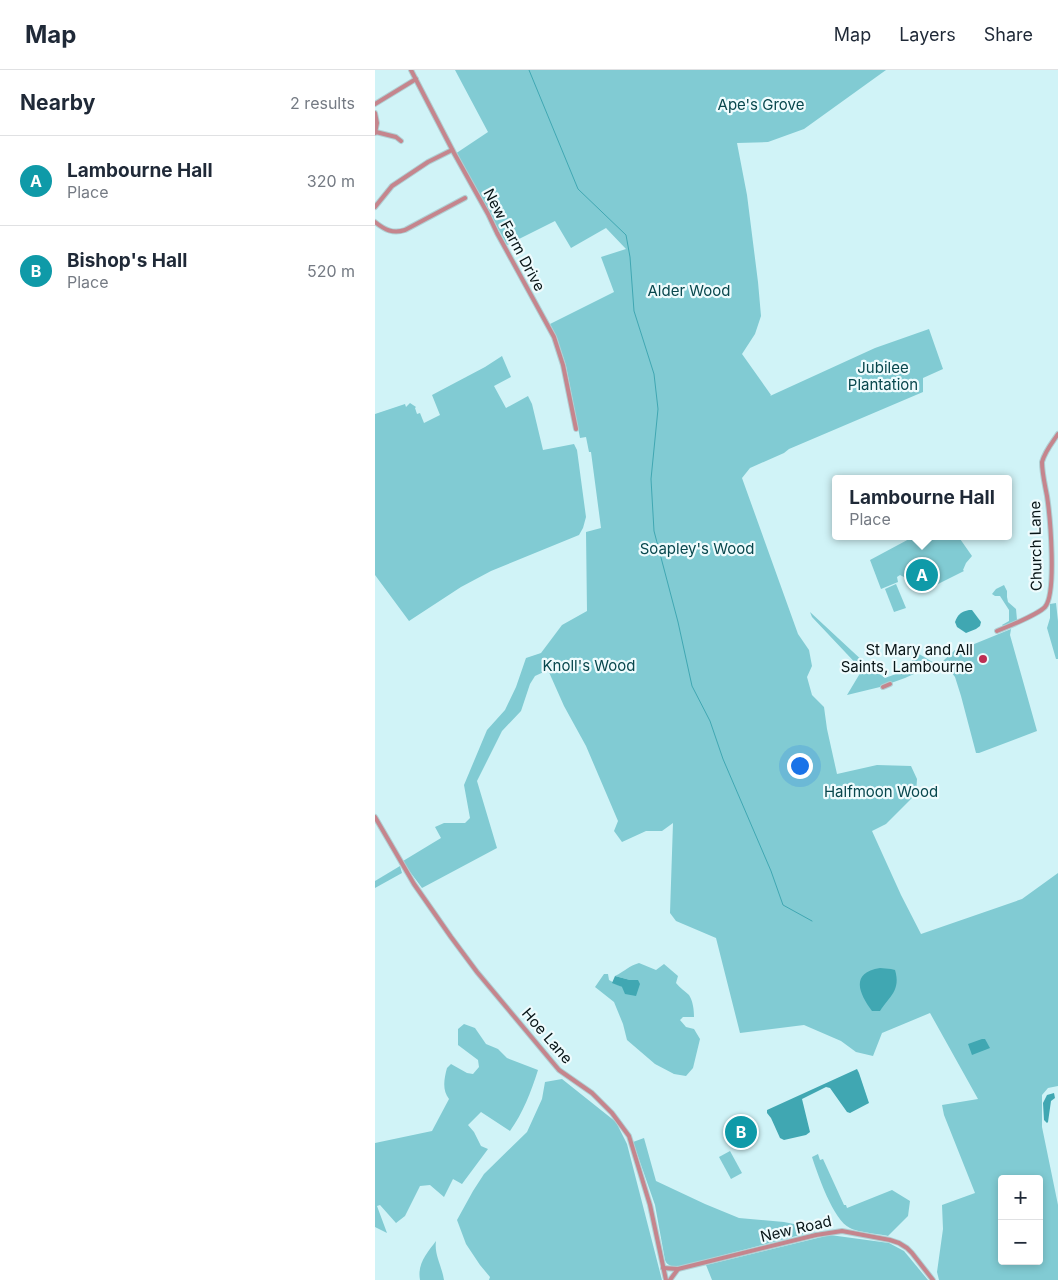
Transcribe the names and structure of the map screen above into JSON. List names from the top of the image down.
{
  "streets": {
    "street": [
      "New Farm Drive",
      "Church Lane",
      "Hoe Lane",
      "New Road"
    ]
  },
  "crossings": [
    ["Hoe Lane", "New Road"]
  ],
  "parks": [
    "Ape's Grove",
    "Alder Wood",
    "Jubilee Plantation",
    "Soapley's Wood",
    "Knoll's Wood",
    "Halfmoon Wood"
  ],
  "places": ["St Mary and All Saints, Lambourne"],
  "page": {
    "header": "Map",
    "nav": ["Map", "Layers", "Share"],
    "heading": ["Nearby", "2 results"],
    "list": [
      {
        "mark": "A",
        "name": "Lambourne Hall",
        "note": "Place",
        "value": "320 m"
      },
      {
        "mark": "B",
        "name": "Bishop's Hall",
        "note": "Place",
        "value": "520 m"
      }
    ],
    "popup": ["Lambourne Hall", "Place"],
    "pins": ["A", "B"],
    "map_buttons": ["+", "−"]
  }
}
